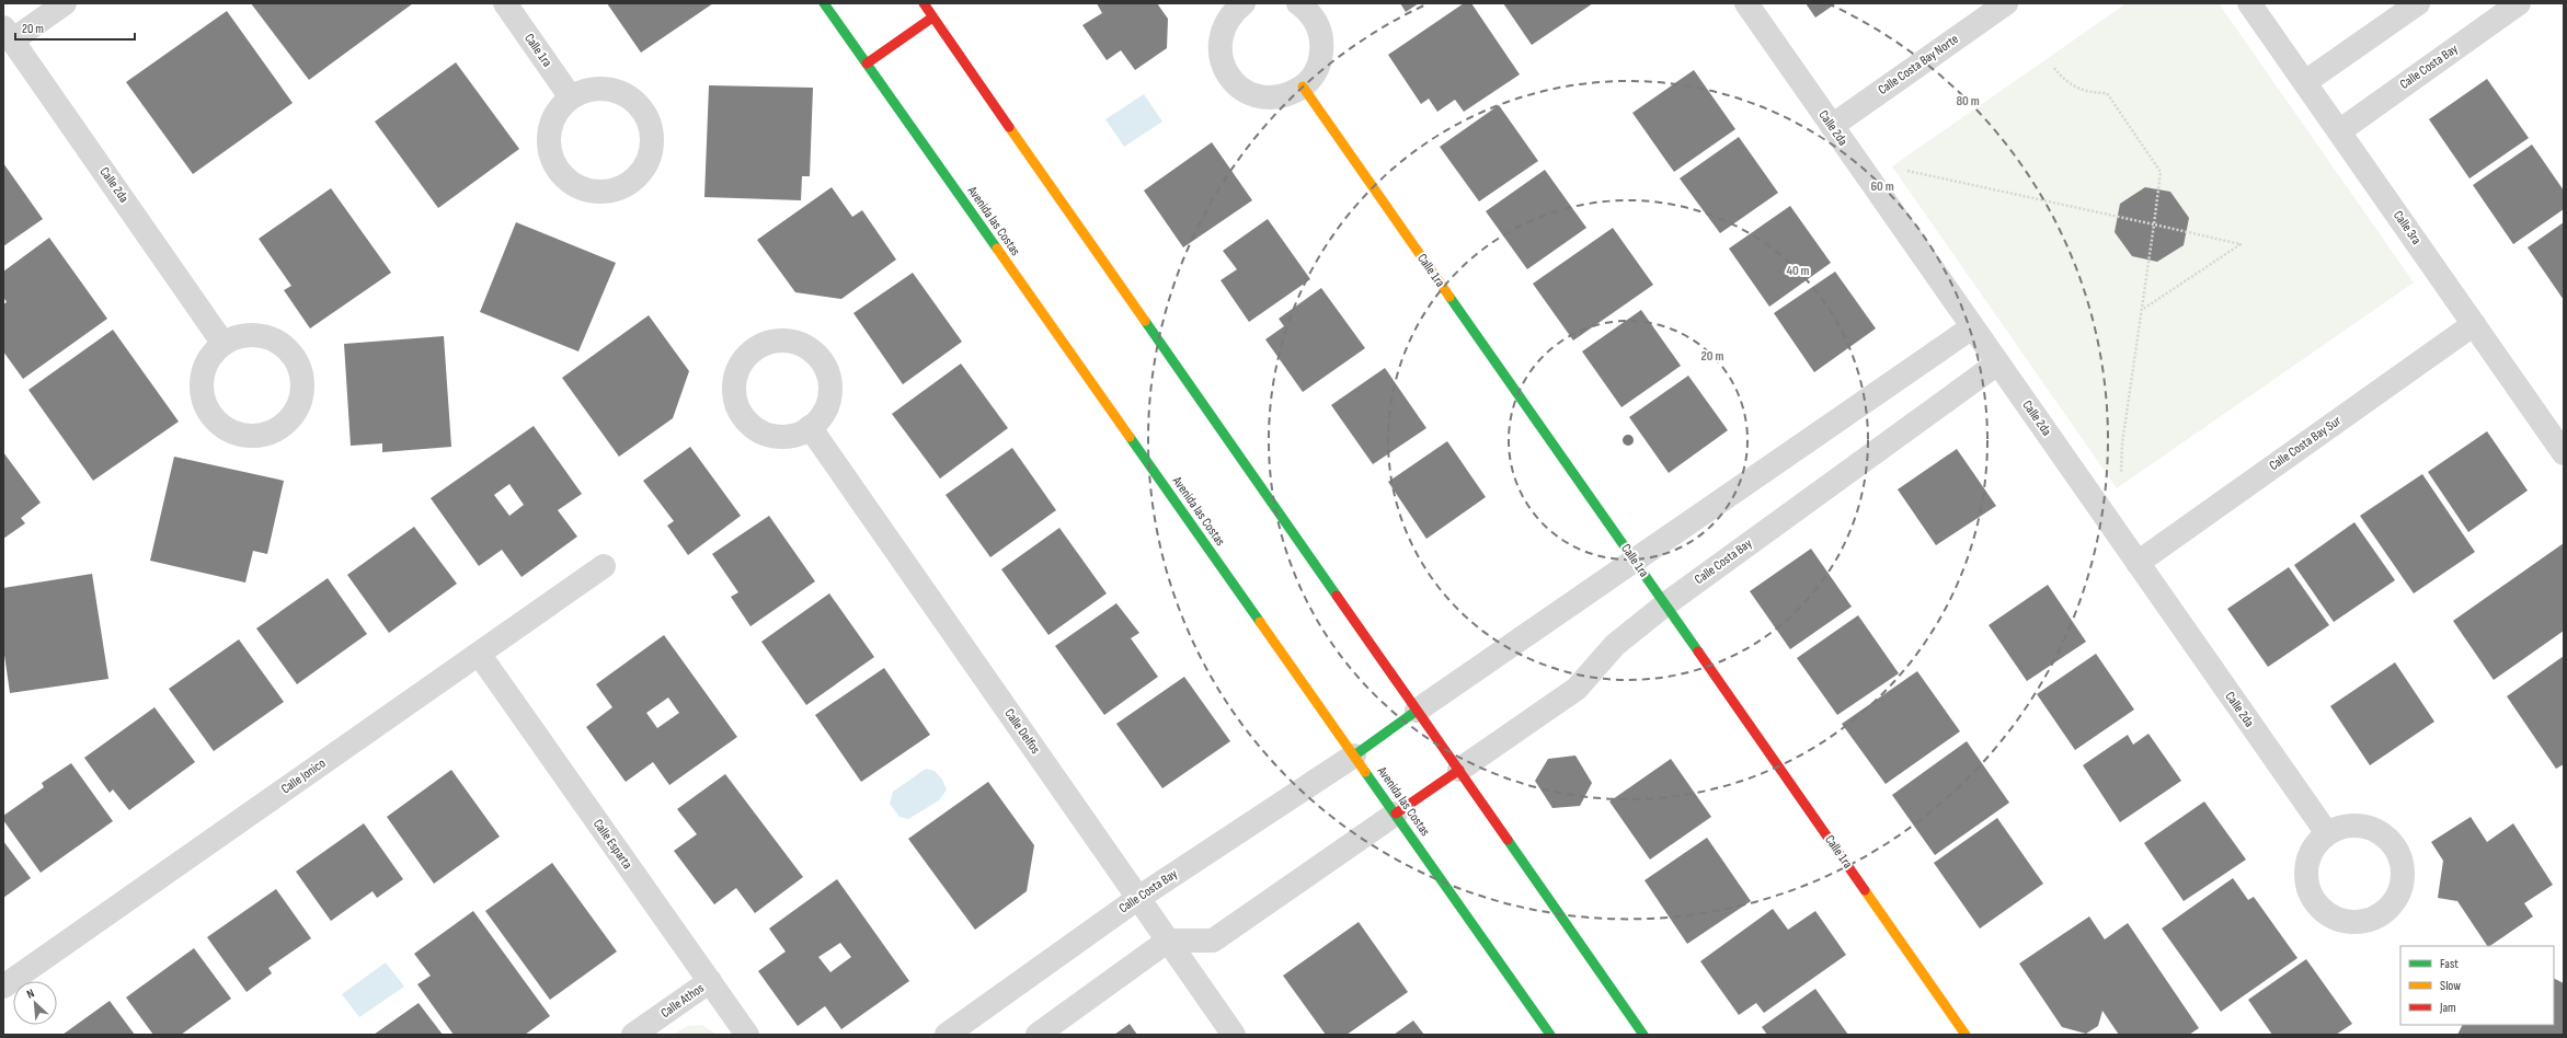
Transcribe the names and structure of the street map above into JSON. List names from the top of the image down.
{
  "streets": {
    "street": [
      "Calle 1ra",
      "Calle Costa Bay Norte",
      "Calle Costa Bay",
      "Calle 2da",
      "Avenida las Costas",
      "Calle 3ra",
      "Calle Costa Bay Sur",
      "Calle Delfos",
      "Calle Jonico",
      "Calle Esparta",
      "Calle Athos"
    ]
  },
  "crossings": [
    ["Calle 1ra", "Calle Costa Bay"],
    ["Calle Costa Bay Norte", "Calle 2da"],
    ["Calle Costa Bay", "Calle 2da"],
    ["Calle Costa Bay", "Avenida las Costas"],
    ["Calle Costa Bay", "Calle 3ra"],
    ["Calle Costa Bay", "Calle Delfos"],
    ["Calle 2da", "Calle Costa Bay Sur"],
    ["Calle 3ra", "Calle Costa Bay Sur"],
    ["Calle Jonico", "Calle Esparta"],
    ["Calle Esparta", "Calle Athos"]
  ],
  "legend": ["Fast", "Slow", "Jam"],
  "scale_bar": "20 m",
  "north": "top left",
  "rings": [
    "80 m",
    "60 m",
    "40 m",
    "20 m"
  ]
}
